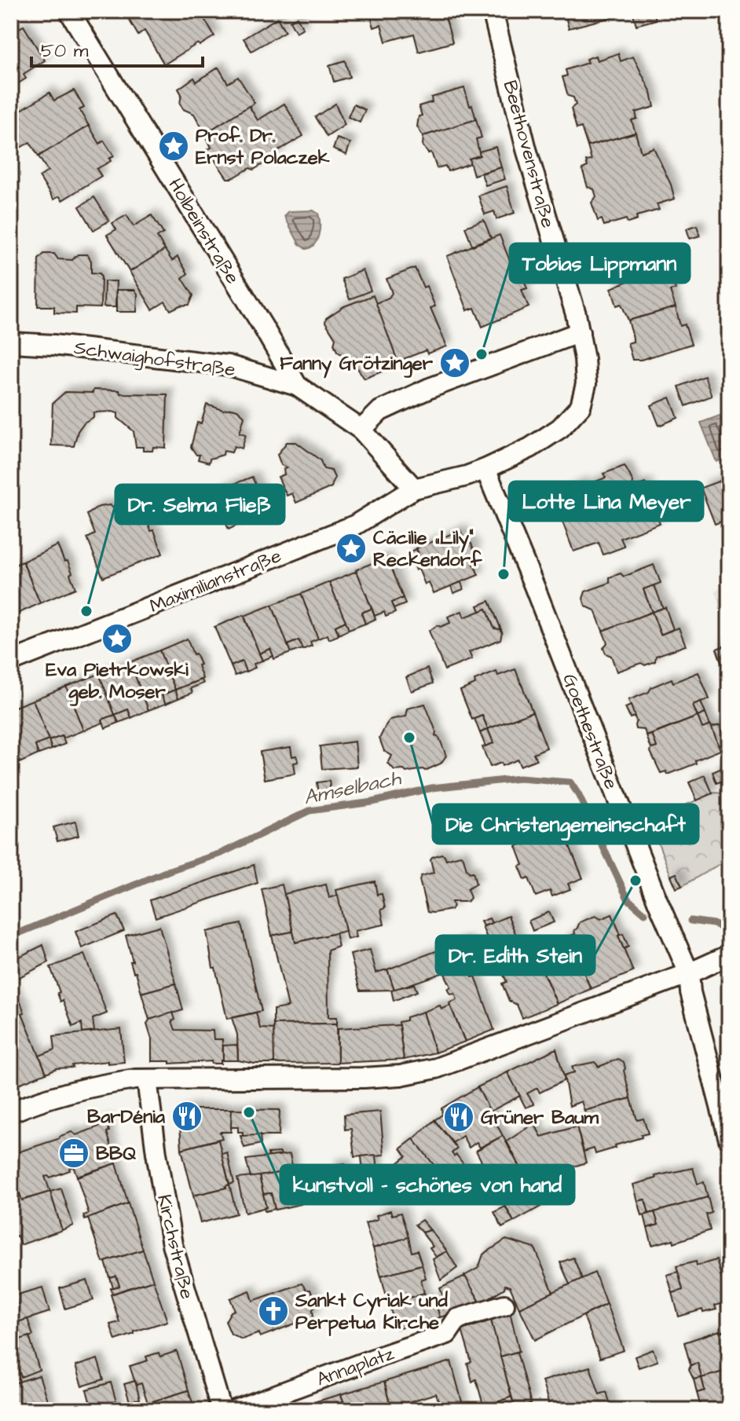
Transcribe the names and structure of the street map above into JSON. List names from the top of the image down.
{
  "streets": {
    "street": [
      "Beethovenstraße",
      "Holbeinstraße",
      "Schwaighofstraße",
      "Maximilianstraße",
      "Goethestraße",
      "Kirchstraße",
      "Annaplatz"
    ]
  },
  "crossings": [
    ["Beethovenstraße", "Maximilianstraße"],
    ["Beethovenstraße", "Goethestraße"],
    ["Holbeinstraße", "Schwaighofstraße"],
    ["Holbeinstraße", "Maximilianstraße"],
    ["Maximilianstraße", "Goethestraße"]
  ],
  "water": ["Amselbach"],
  "places": {
    "place": [
      "Prof. Dr. Ernst Polaczek",
      "Fanny Grötzinger",
      "Cäcilie „Lily“ Reckendorf",
      "Eva Pietrkowski geb. Moser"
    ],
    "other": [
      "Tobias Lippmann",
      "Lotte Lina Meyer",
      "Dr. Selma Fließ",
      "Die Christengemeinschaft",
      "Dr. Edith Stein",
      "kunstvoll - schönes von hand"
    ],
    "restaurant": ["BarDénia", "Grüner Baum"],
    "office": ["BBQ"],
    "church": ["Sankt Cyriak und Perpetua Kirche"]
  },
  "scale_bar": "50 m"
}
